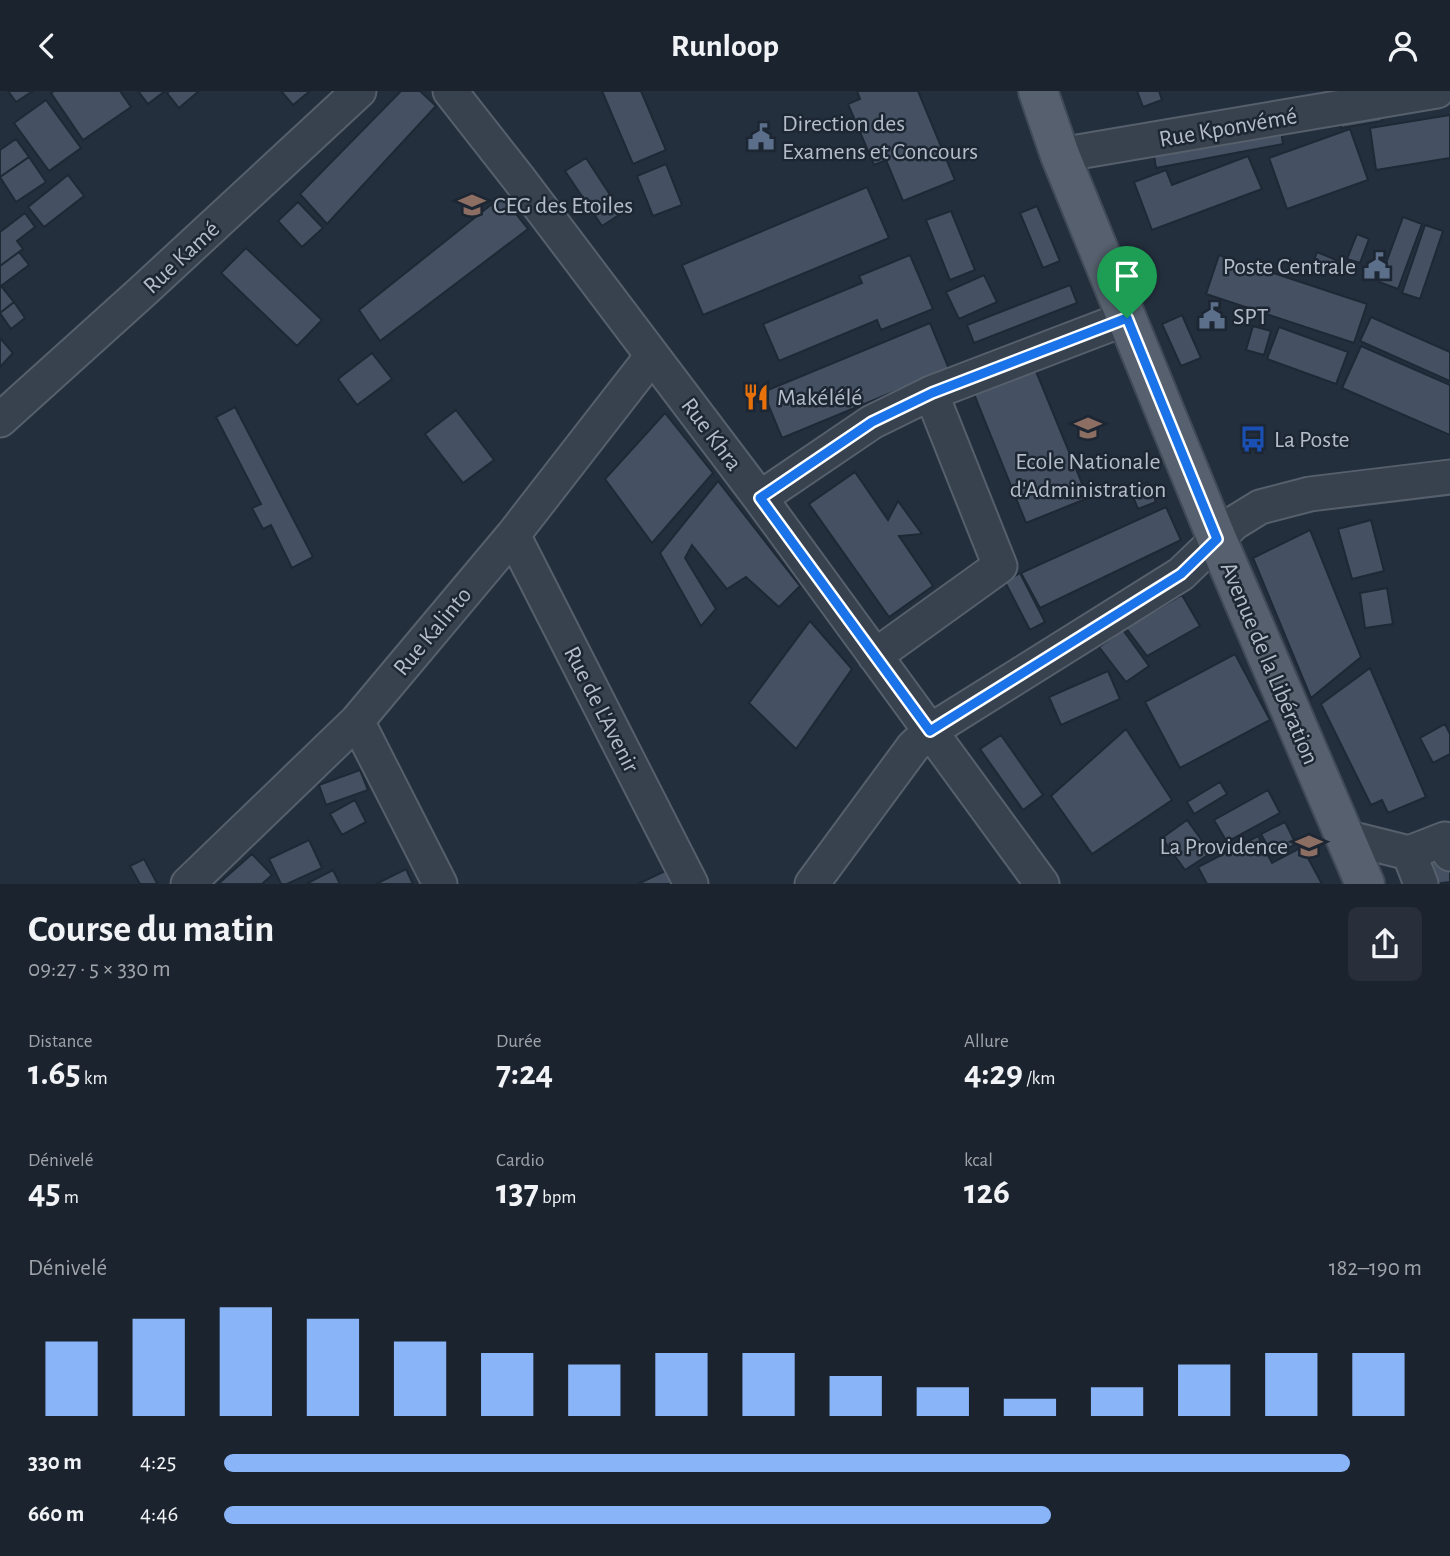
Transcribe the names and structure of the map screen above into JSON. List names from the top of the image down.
{
  "streets": {
    "main road": ["Avenue de la Libération"],
    "street": [
      "Rue Kponvémé",
      "Rue Kamé",
      "Rue Khra",
      "Rue Kalinto",
      "Rue de L'Avenir"
    ]
  },
  "crossings": [
    ["Rue Kponvémé", "Avenue de la Libération"],
    ["Rue Khra", "Rue Kalinto"],
    ["Rue Kalinto", "Rue de L'Avenir"]
  ],
  "places": {
    "public building": ["Direction des Examens et Concours", "Poste Centrale", "SPT"],
    "school or university": ["CEG des Etoiles", "Ecole Nationale d'Administration", "La Providence"],
    "restaurant": ["Makélélé"],
    "bus stop": ["La Poste"]
  },
  "page": {
    "header": "Runloop",
    "heading": ["Course du matin", "09:27 · 5 × 330 m"],
    "stats": [
      ["Distance", "1.65 km"],
      ["Durée", "7:24"],
      ["Allure", "4:29 /km"],
      ["Dénivelé", "45 m"],
      ["Cardio", "137 bpm"],
      ["kcal", "126"]
    ],
    "chart": ["Dénivelé", "182–190 m"],
    "list": [
      {
        "name": "330 m",
        "note": "4:25"
      },
      {
        "name": "660 m",
        "note": "4:46"
      }
    ]
  }
}
